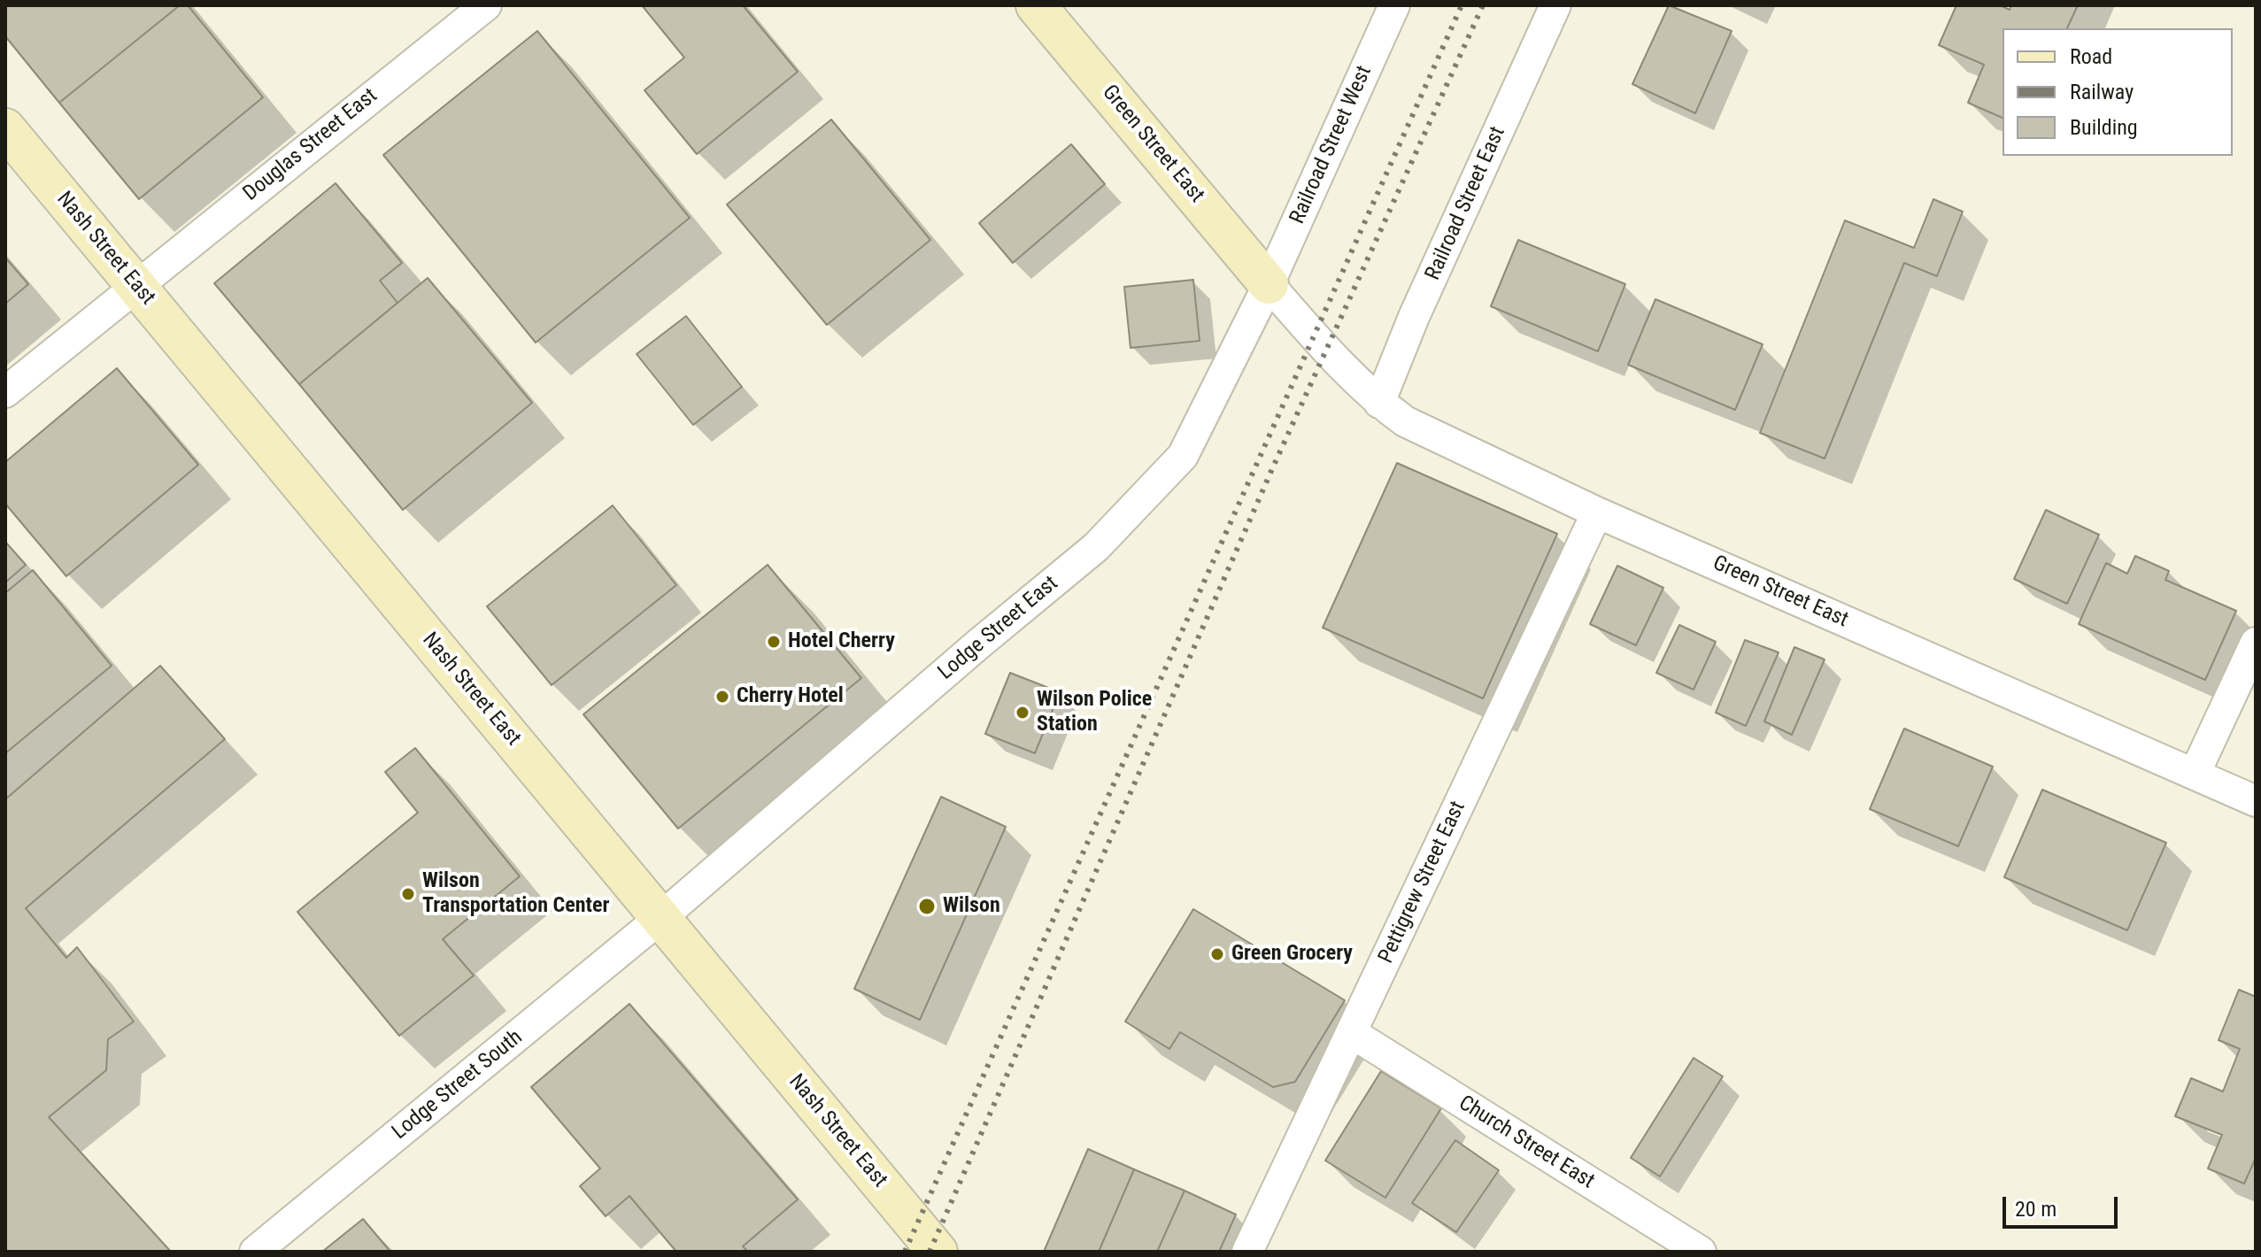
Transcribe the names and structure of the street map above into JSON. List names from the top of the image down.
{
  "streets": {
    "main road": ["Green Street East", "Nash Street East"],
    "street": [
      "Douglas Street East",
      "Railroad Street West",
      "Railroad Street East",
      "Lodge Street East",
      "Pettigrew Street East",
      "Lodge Street South",
      "Church Street East"
    ]
  },
  "crossings": [
    ["Green Street East", "Railroad Street West"],
    ["Green Street East", "Railroad Street East"],
    ["Green Street East", "Lodge Street East"],
    ["Green Street East", "Pettigrew Street East"],
    ["Douglas Street East", "Nash Street East"],
    ["Railroad Street West", "Lodge Street East"],
    ["Nash Street East", "Lodge Street East"],
    ["Nash Street East", "Lodge Street South"],
    ["Lodge Street East", "Lodge Street South"],
    ["Pettigrew Street East", "Church Street East"]
  ],
  "places": [
    "Hotel Cherry",
    "Cherry Hotel",
    "Wilson Police Station",
    "Wilson Transportation Center",
    "Wilson",
    "Green Grocery"
  ],
  "legend": ["Road", "Railway", "Building"],
  "scale_bar": "20 m"
}
